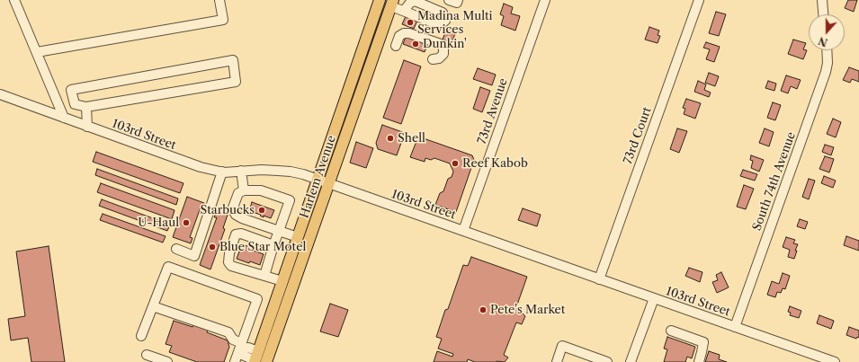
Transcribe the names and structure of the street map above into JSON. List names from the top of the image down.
{
  "streets": {
    "main road": ["Harlem Avenue"],
    "street": [
      "73rd Avenue",
      "103rd Street",
      "73rd Court",
      "South 74th Avenue"
    ]
  },
  "crossings": [
    ["73rd Avenue", "103rd Street"],
    ["103rd Street", "73rd Court"],
    ["103rd Street", "Harlem Avenue"],
    ["103rd Street", "South 74th Avenue"]
  ],
  "places": [
    "Madina Multi Services",
    "Dunkin'",
    "Shell",
    "Reef Kabob",
    "Starbucks",
    "U-Haul",
    "Blue Star Motel",
    "Pete's Market"
  ],
  "north": "bottom"
}
